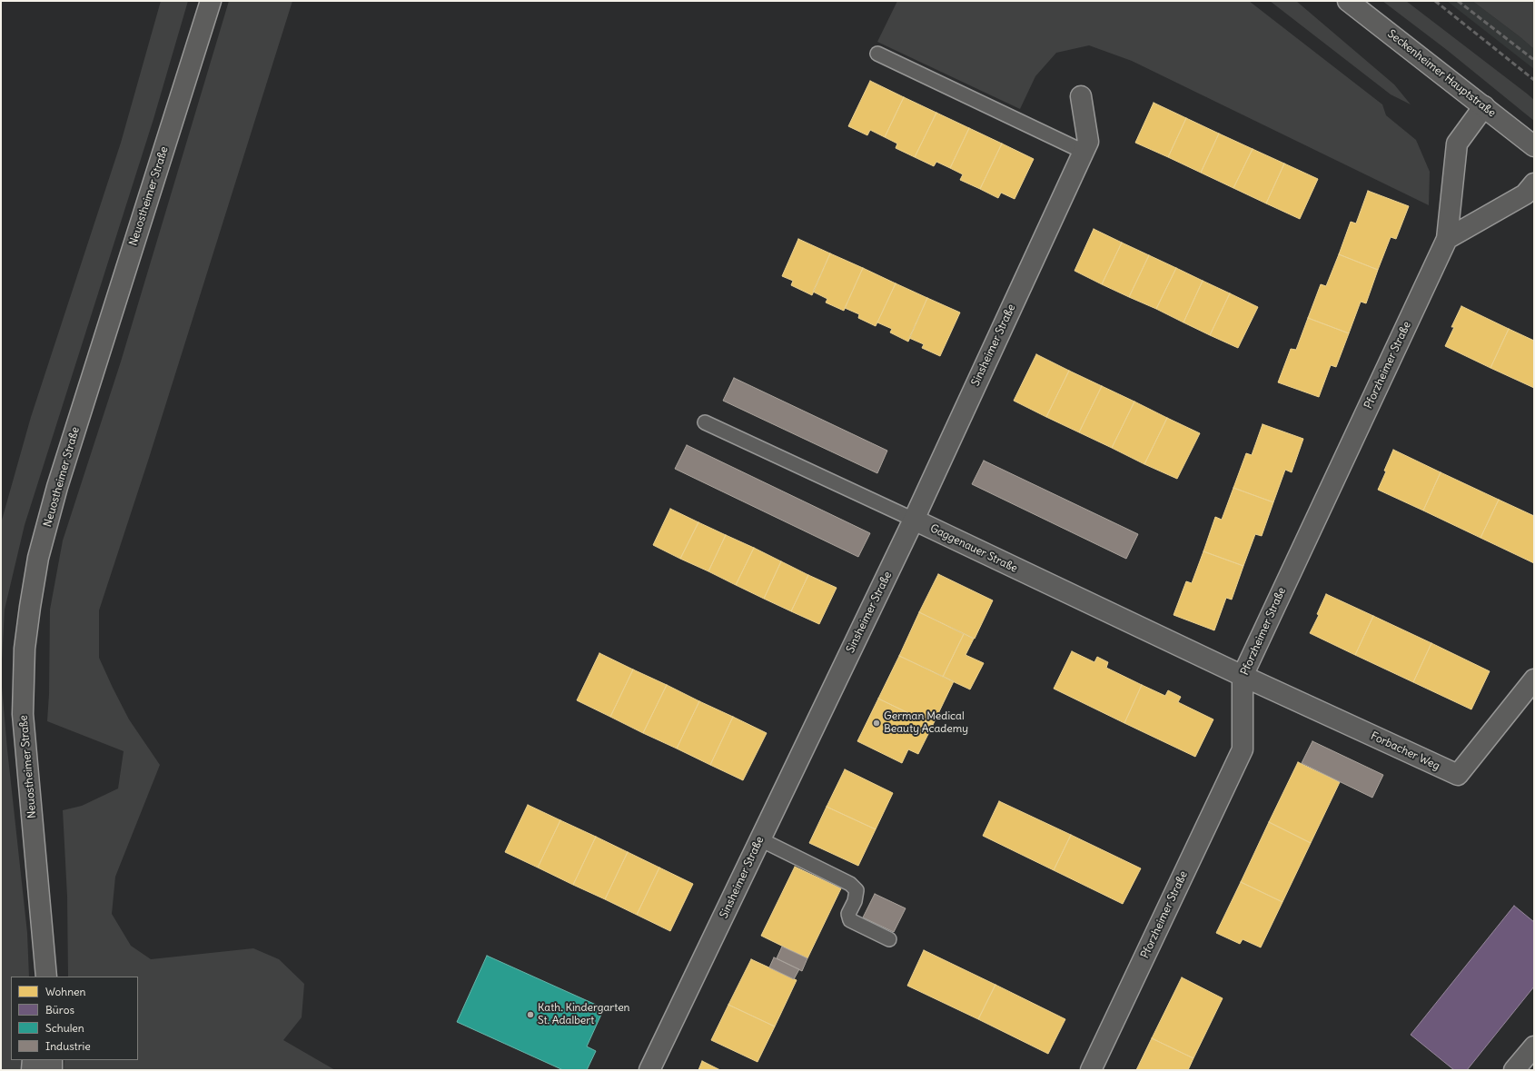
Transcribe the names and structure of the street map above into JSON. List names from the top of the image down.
{
  "streets": {
    "street": [
      "Seckenheimer Hauptstraße",
      "Neuostheimer Straße",
      "Sinsheimer Straße",
      "Pforzheimer Straße",
      "Gaggenauer Straße",
      "Forbacher Weg"
    ]
  },
  "crossings": [
    ["Seckenheimer Hauptstraße", "Pforzheimer Straße"],
    ["Sinsheimer Straße", "Gaggenauer Straße"],
    ["Pforzheimer Straße", "Gaggenauer Straße"],
    ["Pforzheimer Straße", "Forbacher Weg"],
    ["Gaggenauer Straße", "Forbacher Weg"]
  ],
  "places": ["German Medical Beauty Academy", "Kath. Kindergarten St. Adalbert"],
  "legend": [
    "Wohnen",
    "Büros",
    "Schulen",
    "Industrie"
  ]
}
